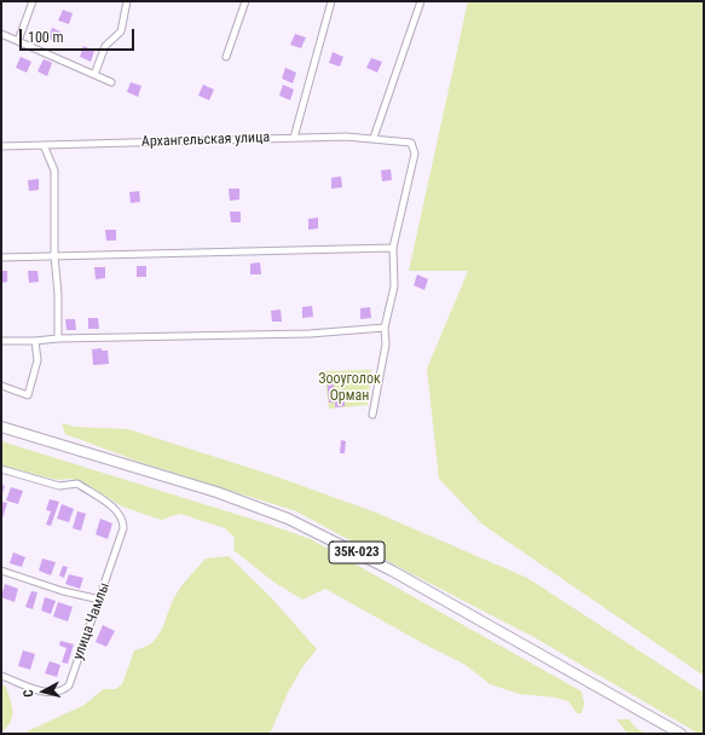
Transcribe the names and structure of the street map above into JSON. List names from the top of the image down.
{
  "streets": {
    "main road": ["35К-023"],
    "street": ["Архангельская улица", "улица Чамлы"]
  },
  "parks": ["Зооуголок Орман"],
  "scale_bar": "100 m",
  "north": "left"
}
